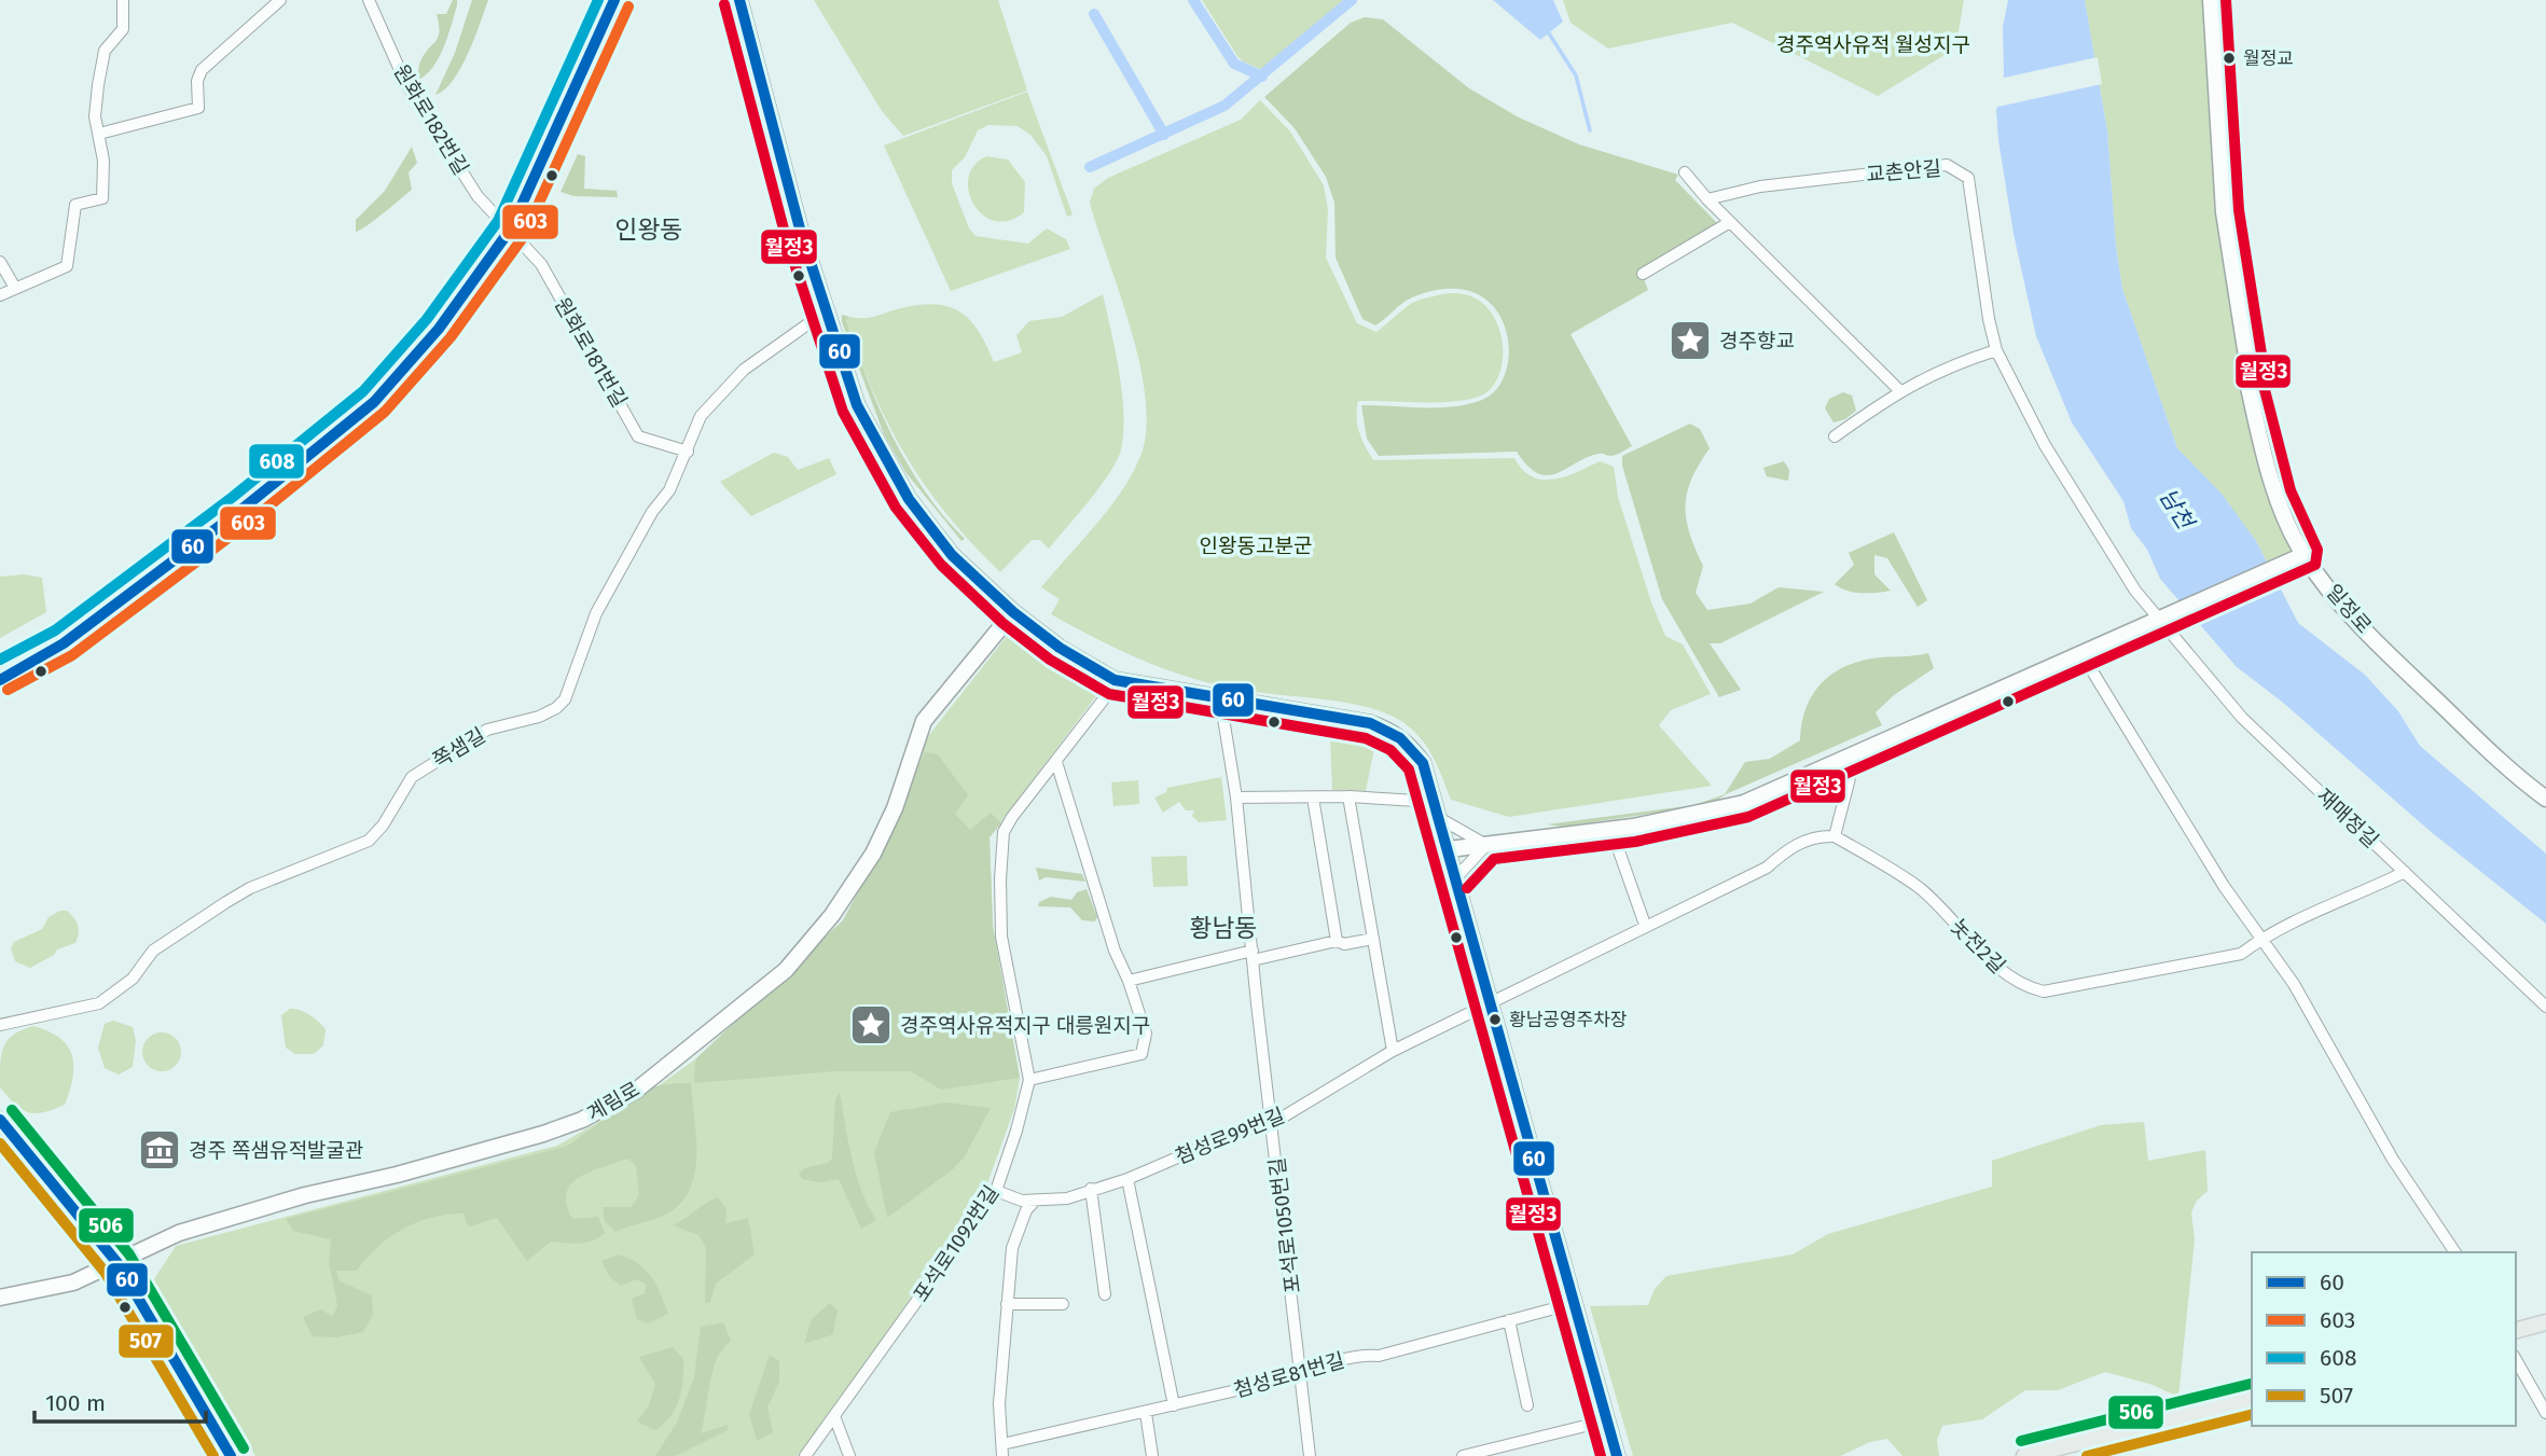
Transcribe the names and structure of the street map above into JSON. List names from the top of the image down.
{
  "streets": {
    "street": [
      "원화로182번길",
      "교촌안길",
      "원화로181번길",
      "일정로",
      "쪽샘길",
      "재매정길",
      "놋전2길",
      "계림로",
      "첨성로99번길",
      "포석로1050번길",
      "포석로1092번길",
      "첨성로81번길"
    ]
  },
  "crossings": [
    ["원화로182번길", "원화로181번길"],
    ["교촌안길", "재매정길"],
    ["원화로181번길", "쪽샘길"],
    ["재매정길", "놋전2길"],
    ["첨성로99번길", "포석로1050번길"],
    ["첨성로99번길", "포석로1092번길"],
    ["포석로1050번길", "첨성로81번길"]
  ],
  "districts": ["인왕동", "황남동"],
  "water": ["남천"],
  "parks": ["경주역사유적 월성지구", "인왕동고분군"],
  "places": {
    "other": ["월정교", "황남공영주차장"],
    "place": ["경주향교", "경주역사유적지구 대릉원지구"],
    "museum": ["경주 쪽샘유적발굴관"]
  },
  "lines": [
    "transit line 60",
    "transit line 608",
    "transit line 월정3",
    "transit line 603",
    "transit line 506",
    "transit line 507"
  ],
  "legend": [
    "60",
    "603",
    "608",
    "507"
  ],
  "scale_bar": "100 m"
}
